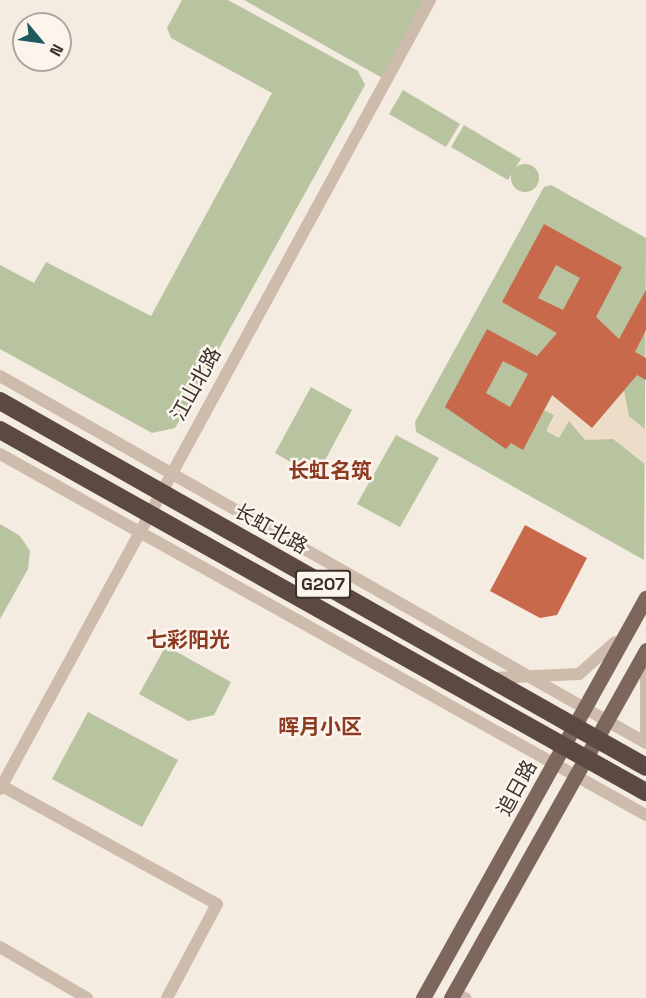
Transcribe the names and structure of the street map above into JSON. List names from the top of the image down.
{
  "streets": {
    "highway": ["长虹北路", "G207"],
    "main road": ["追日路"],
    "street": ["江山北路"]
  },
  "crossings": [
    ["江山北路", "长虹北路"],
    ["江山北路", "G207"],
    ["长虹北路", "追日路"],
    ["G207", "追日路"]
  ],
  "districts": ["长虹名筑", "七彩阳光", "晖月小区"],
  "north": "bottom right"
}
